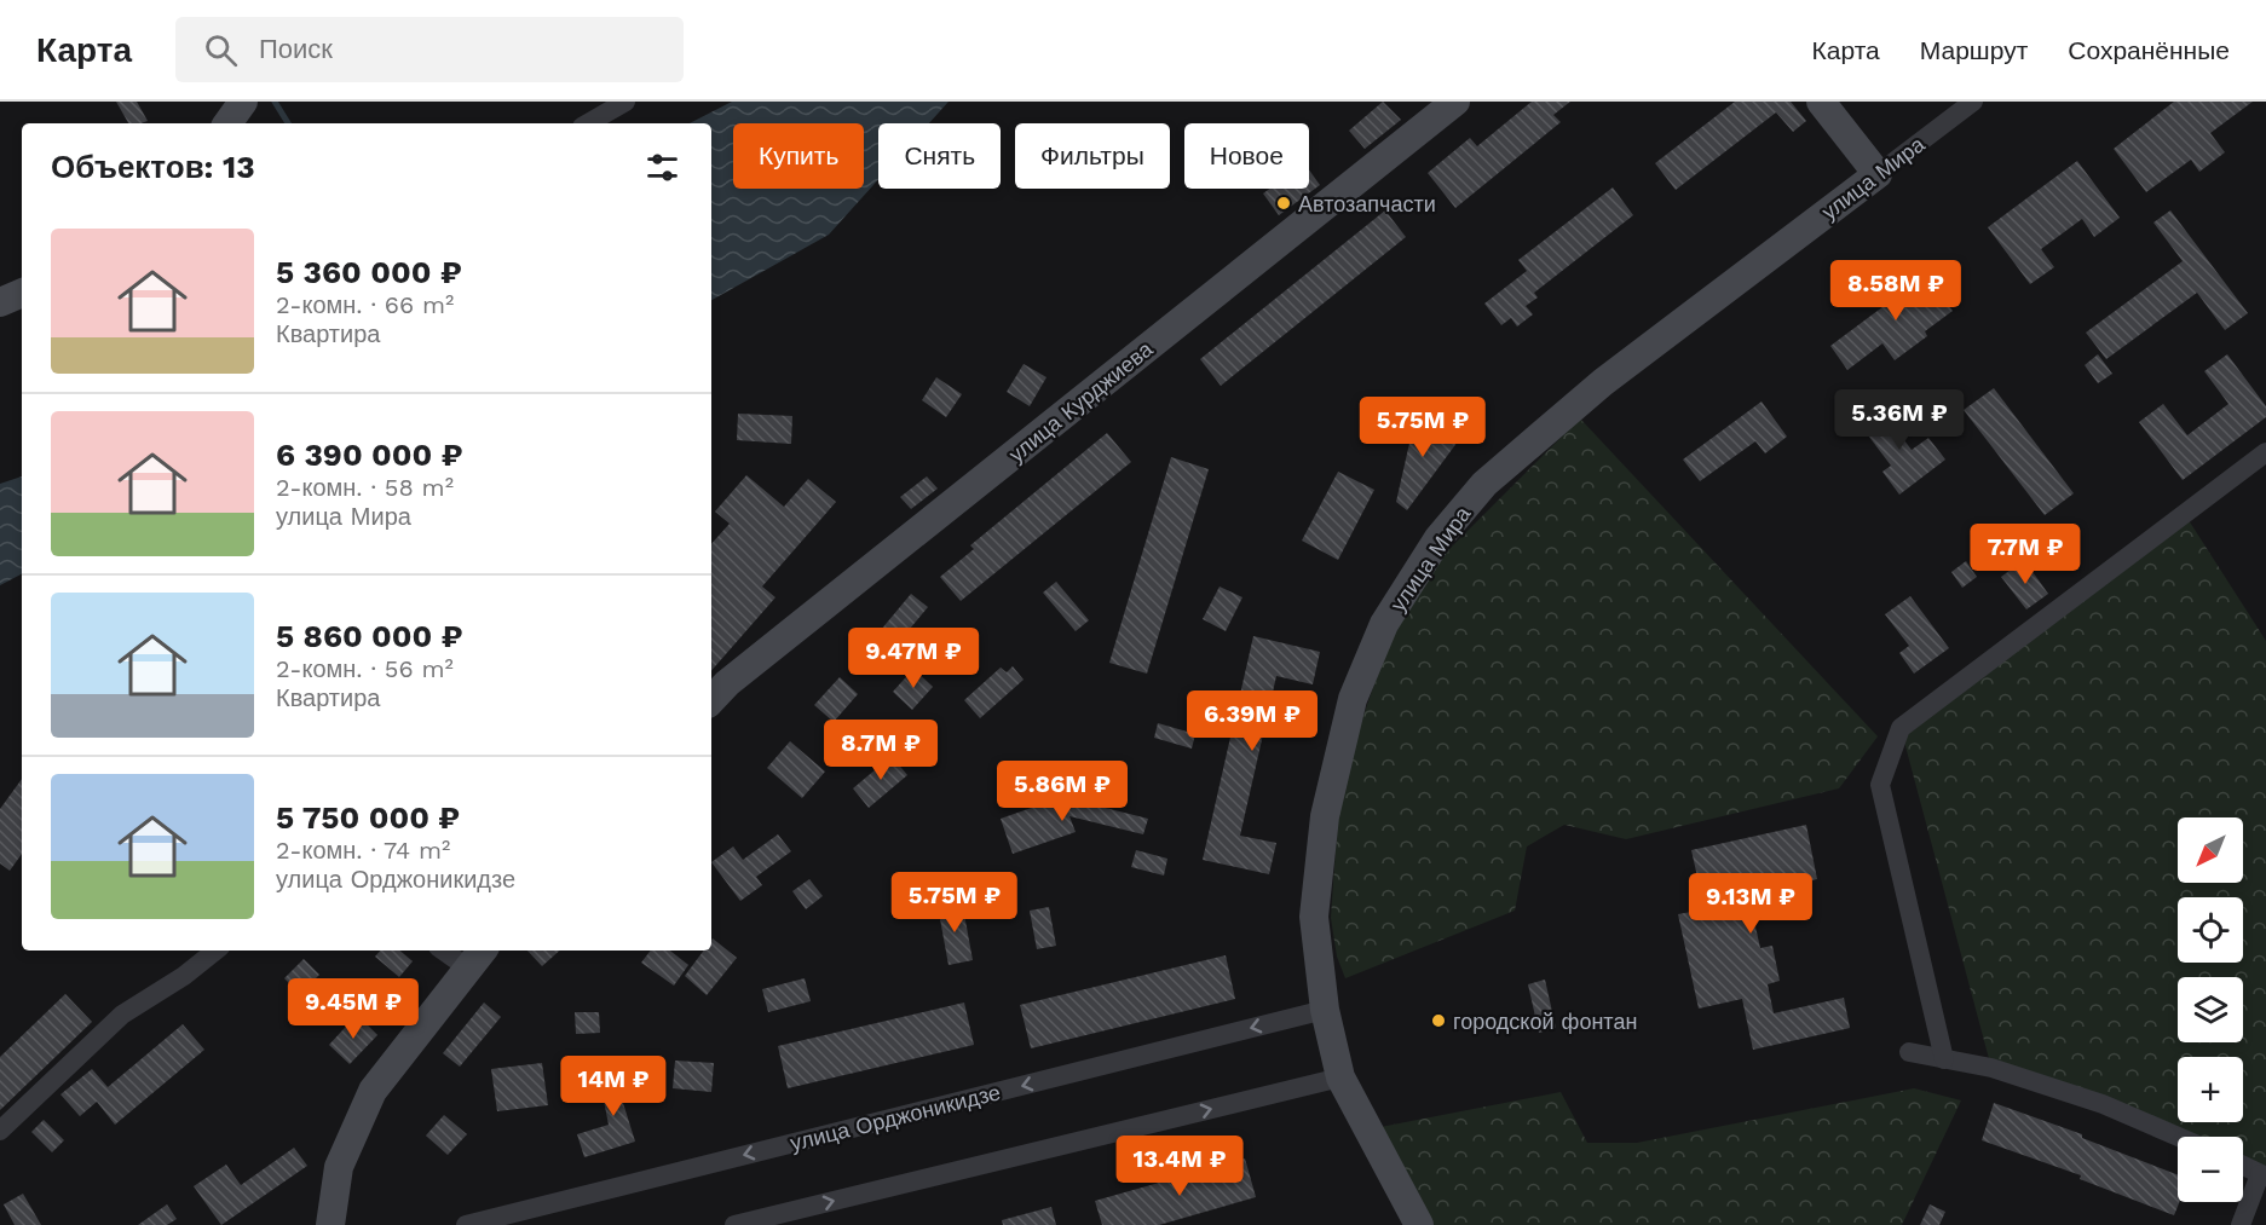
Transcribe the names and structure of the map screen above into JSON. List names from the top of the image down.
{
  "streets": {
    "street": ["улица Мира", "улица Курджиева", "улица Орджоникидзе"]
  },
  "crossings": [
    ["улица Мира", "улица Орджоникидзе"]
  ],
  "places": ["Автозапчасти", "городской фонтан"],
  "north": "bottom left",
  "page": {
    "header": "Карта",
    "search": "Поиск",
    "nav": ["Карта", "Маршрут", "Сохранённые"],
    "chip": [
      "Купить",
      "Снять",
      "Фильтры",
      "Новое"
    ],
    "heading": "Объектов: 13",
    "list": [
      {
        "name": "5 360 000 ₽",
        "note": "2-комн. · 66 m² · Квартира"
      },
      {
        "name": "6 390 000 ₽",
        "note": "2-комн. · 58 m² · улица Мира"
      },
      {
        "name": "5 860 000 ₽",
        "note": "2-комн. · 56 m² · Квартира"
      },
      {
        "name": "5 750 000 ₽",
        "note": "2-комн. · 74 m² · улица Орджоникидзе"
      }
    ],
    "price": [
      "8.58M ₽",
      "5.36M ₽",
      "5.75M ₽",
      "7.7M ₽",
      "9.47M ₽",
      "6.39M ₽",
      "8.7M ₽",
      "5.86M ₽",
      "5.75M ₽",
      "9.13M ₽",
      "9.45M ₽",
      "14M ₽",
      "13.4M ₽"
    ],
    "map_buttons": ["+", "−"]
  }
}
